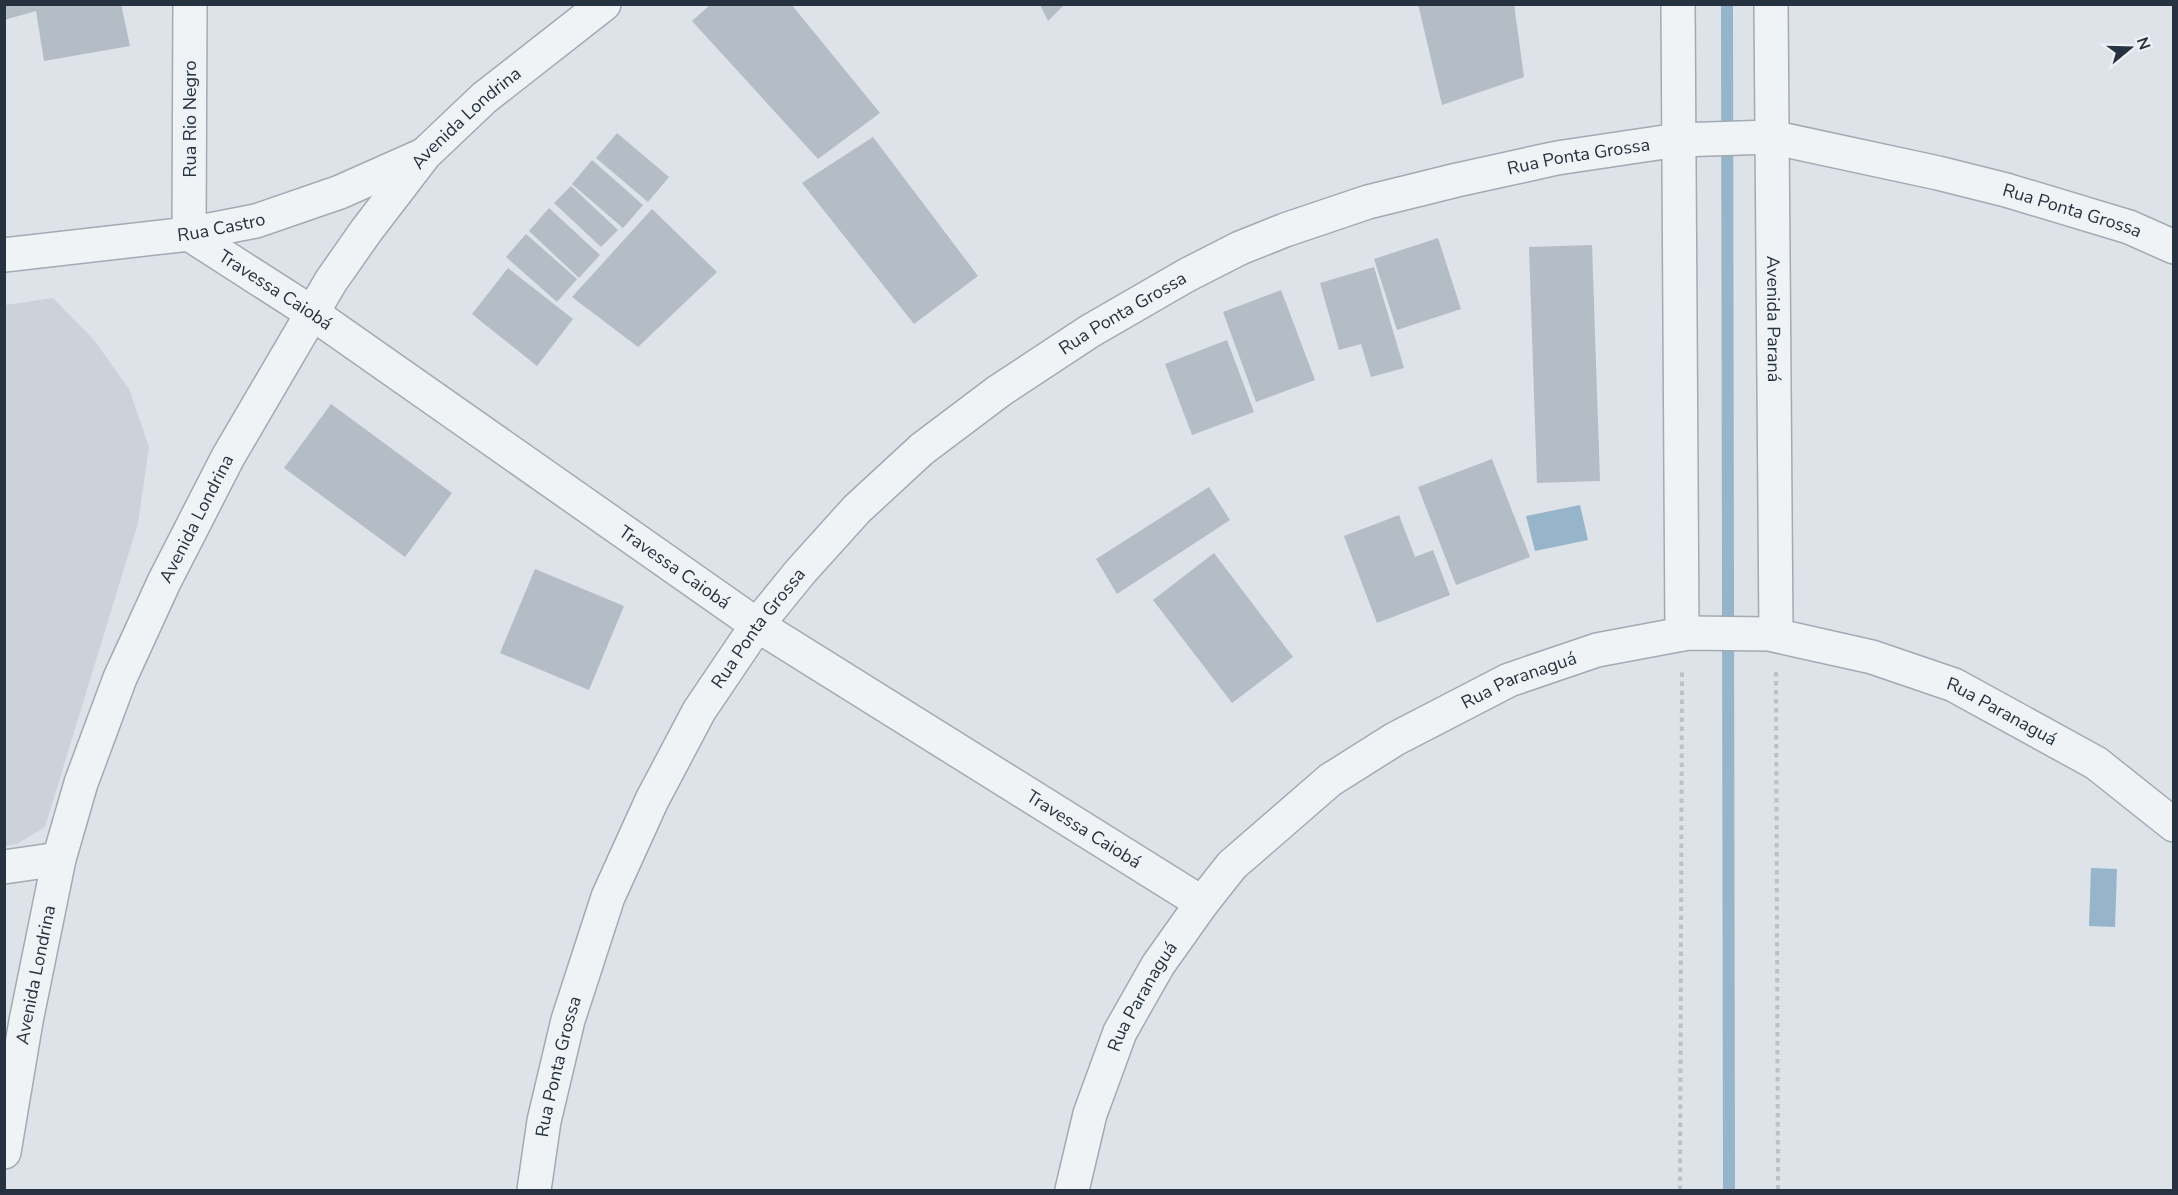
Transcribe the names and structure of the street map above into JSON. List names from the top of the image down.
{
  "streets": {
    "street": [
      "Rua Rio Negro",
      "Avenida Londrina",
      "Rua Ponta Grossa",
      "Rua Castro",
      "Travessa Caiobá",
      "Avenida Paraná",
      "Rua Paranaguá"
    ]
  },
  "crossings": [
    ["Rua Rio Negro", "Rua Castro"],
    ["Rua Rio Negro", "Travessa Caiobá"],
    ["Avenida Londrina", "Rua Castro"],
    ["Avenida Londrina", "Travessa Caiobá"],
    ["Rua Ponta Grossa", "Travessa Caiobá"],
    ["Rua Ponta Grossa", "Avenida Paraná"],
    ["Rua Castro", "Travessa Caiobá"],
    ["Travessa Caiobá", "Rua Paranaguá"],
    ["Avenida Paraná", "Rua Paranaguá"]
  ],
  "north": "right"
}
